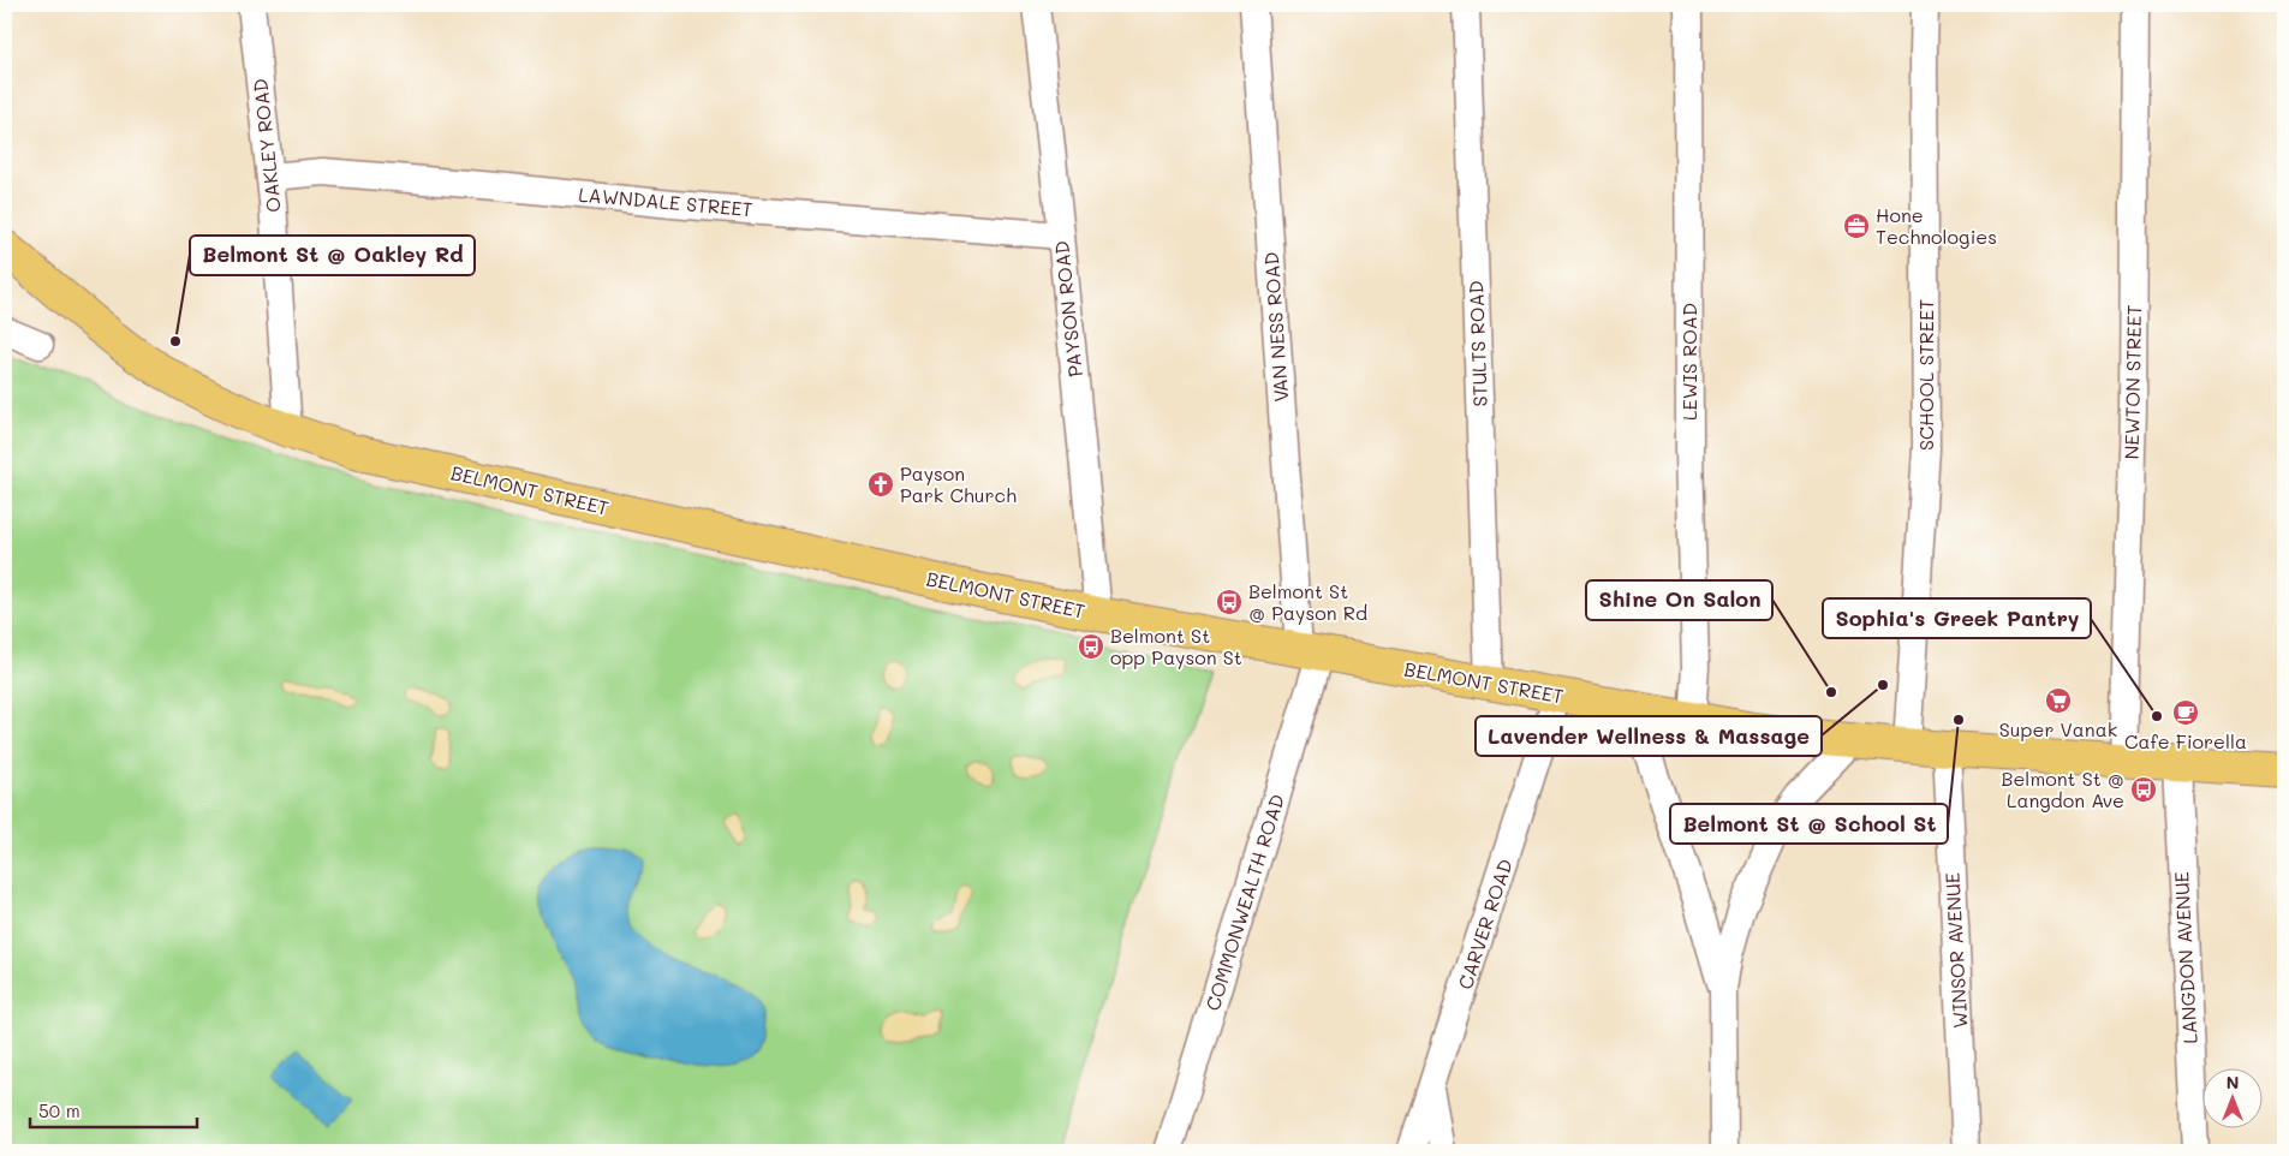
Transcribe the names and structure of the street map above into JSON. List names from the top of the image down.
{
  "streets": {
    "main road": ["BELMONT STREET"],
    "street": [
      "OAKLEY ROAD",
      "LAWNDALE STREET",
      "PAYSON ROAD",
      "VAN NESS ROAD",
      "STULTS ROAD",
      "LEWIS ROAD",
      "SCHOOL STREET",
      "NEWTON STREET",
      "COMMONWEALTH ROAD",
      "CARVER ROAD",
      "WINSOR AVENUE",
      "LANGDON AVENUE"
    ]
  },
  "crossings": [
    ["OAKLEY ROAD", "LAWNDALE STREET"],
    ["OAKLEY ROAD", "BELMONT STREET"],
    ["LAWNDALE STREET", "PAYSON ROAD"],
    ["PAYSON ROAD", "BELMONT STREET"],
    ["VAN NESS ROAD", "BELMONT STREET"],
    ["VAN NESS ROAD", "COMMONWEALTH ROAD"],
    ["STULTS ROAD", "BELMONT STREET"],
    ["LEWIS ROAD", "BELMONT STREET"],
    ["SCHOOL STREET", "BELMONT STREET"],
    ["NEWTON STREET", "BELMONT STREET"],
    ["BELMONT STREET", "COMMONWEALTH ROAD"],
    ["BELMONT STREET", "CARVER ROAD"],
    ["BELMONT STREET", "WINSOR AVENUE"],
    ["BELMONT STREET", "LANGDON AVENUE"]
  ],
  "places": {
    "office": ["Hone Technologies"],
    "other": [
      "Belmont St @ Oakley Rd",
      "Lavender Wellness & Massage",
      "Shine On Salon",
      "Sophia's Greek Pantry",
      "Belmont St @ School St"
    ],
    "church": ["Payson Park Church"],
    "bus stop": ["Belmont St @ Payson Rd", "Belmont St opp Payson St", "Belmont St @ Langdon Ave"],
    "supermarket": ["Super Vanak"],
    "cafe": ["Cafe Fiorella"]
  },
  "scale_bar": "50 m",
  "north": "top"
}
